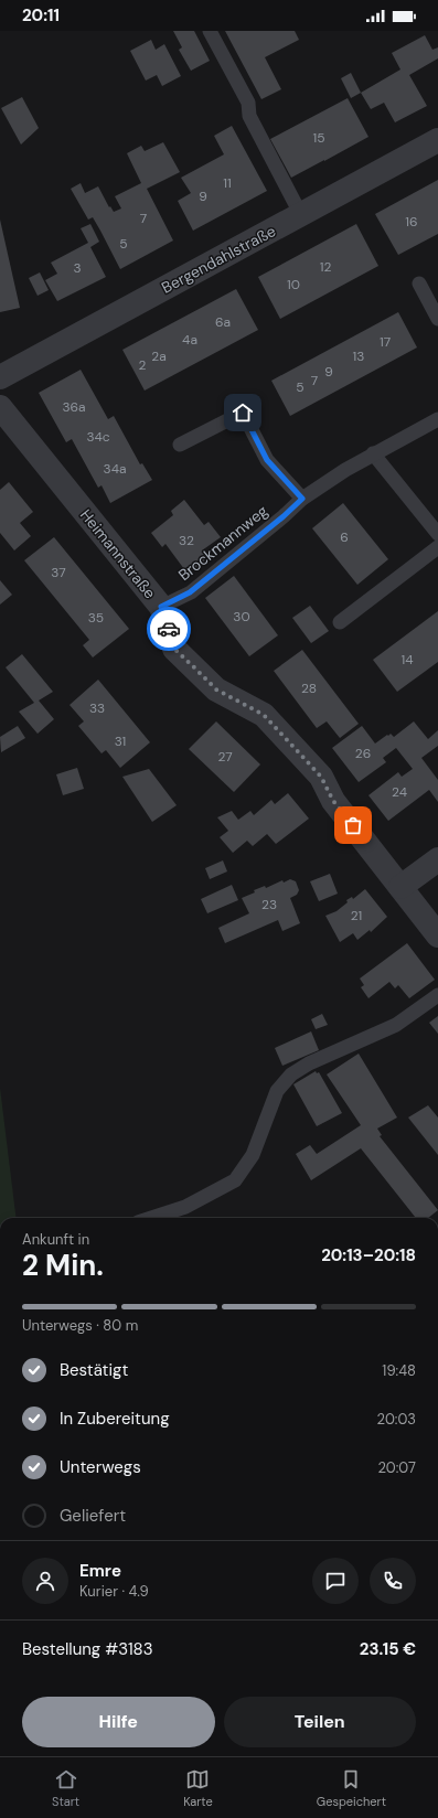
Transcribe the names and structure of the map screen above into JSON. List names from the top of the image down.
{
  "streets": {
    "street": ["Bergendahlstraße", "Heimannstraße"],
    "lane": ["Brockmannweg"]
  },
  "crossings": [
    ["Brockmannweg", "Heimannstraße"]
  ],
  "house_numbers": [
    "15",
    "11",
    "9",
    "7",
    "16",
    "5",
    "12",
    "3",
    "10",
    "6a",
    "4a",
    "17",
    "2a",
    "13",
    "2",
    "9",
    "7",
    "5",
    "36a",
    "34c",
    "34a",
    "6",
    "32",
    "37",
    "30",
    "35",
    "14",
    "28",
    "33",
    "31",
    "26",
    "27",
    "24",
    "23",
    "21"
  ],
  "page": {
    "status": "20:11",
    "heading": ["2 Min.", "Ankunft in", "20:13–20:18"],
    "panel": [
      "Emre",
      "Kurier · 4.9",
      "Bestellung #3183",
      "23.15 €"
    ],
    "bar": "Unterwegs · 80 m",
    "list": [
      ["Bestätigt", "19:48"],
      ["In Zubereitung", "20:03"],
      ["Unterwegs", "20:07"],
      "Geliefert"
    ],
    "buttons": ["Hilfe", "Teilen"],
    "tabs": ["Start", "Karte", "Gespeichert"]
  }
}
